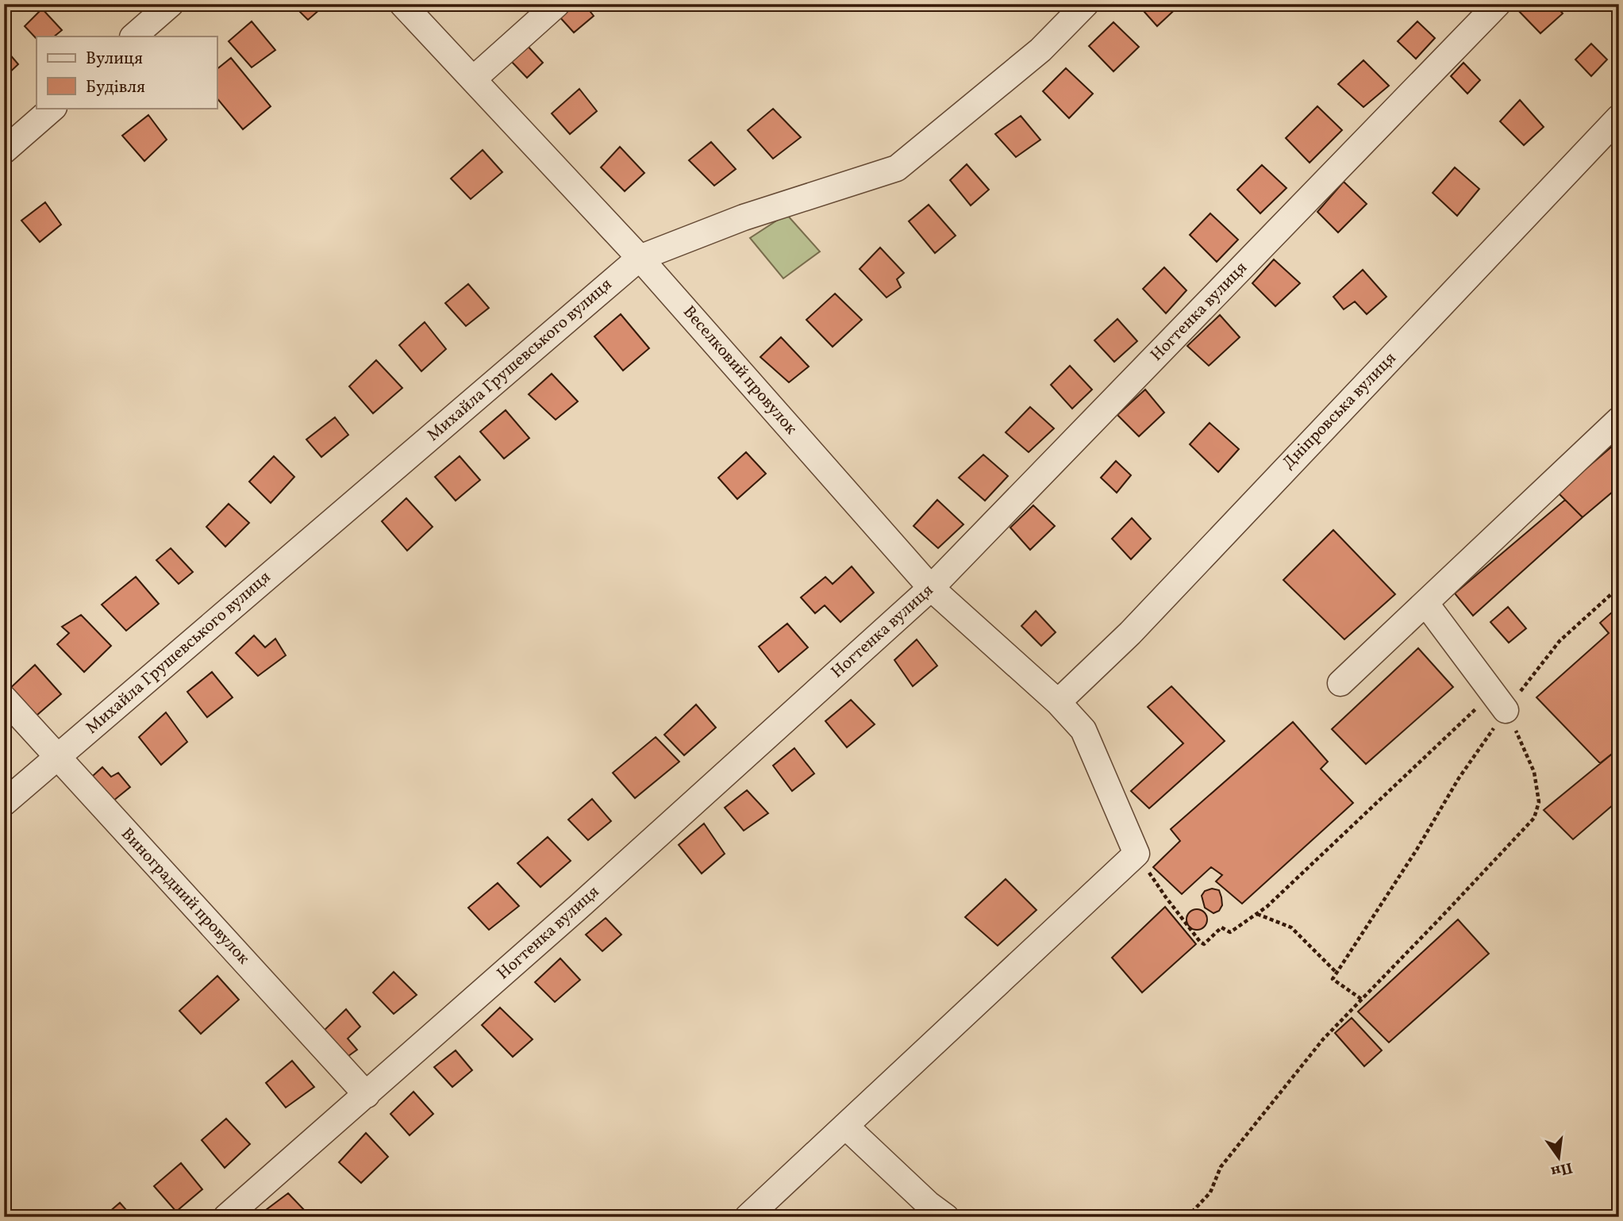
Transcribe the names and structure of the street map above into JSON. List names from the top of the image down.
{
  "streets": {
    "street": [
      "Ногтенка вулиця",
      "Михайла Грушевського вулиця",
      "Веселковий провулок",
      "Дніпровська вулиця",
      "Виноградний провулок"
    ]
  },
  "crossings": [
    ["Ногтенка вулиця", "Веселковий провулок"],
    ["Ногтенка вулиця", "Виноградний провулок"],
    ["Михайла Грушевського вулиця", "Веселковий провулок"],
    ["Михайла Грушевського вулиця", "Виноградний провулок"],
    ["Веселковий провулок", "Дніпровська вулиця"]
  ],
  "legend": ["Вулиця", "Будівля"],
  "north": "bottom"
}
